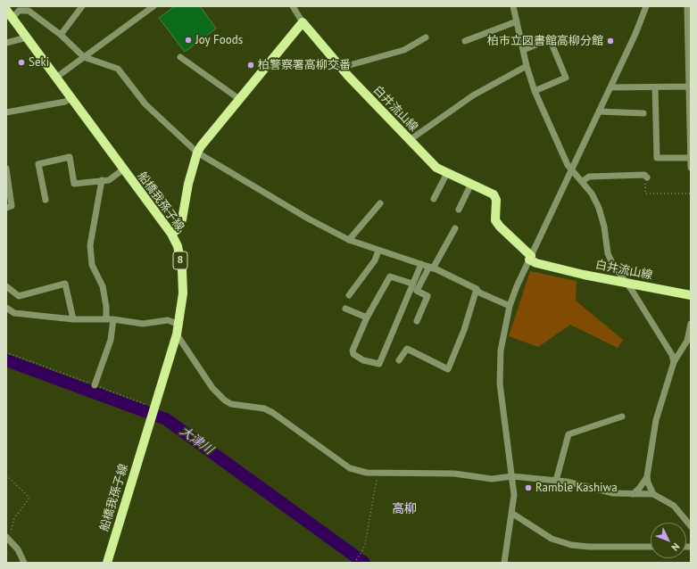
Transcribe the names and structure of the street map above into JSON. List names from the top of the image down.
{
  "streets": {
    "main road": ["白井流山線", "船橋我孫子線", "8"]
  },
  "districts": ["高柳"],
  "water": ["大津川"],
  "places": [
    "Joy Foods",
    "柏市立図書館高柳分館",
    "Seki",
    "柏警察署高柳交番",
    "Ramble Kashiwa"
  ],
  "north": "bottom right"
}
